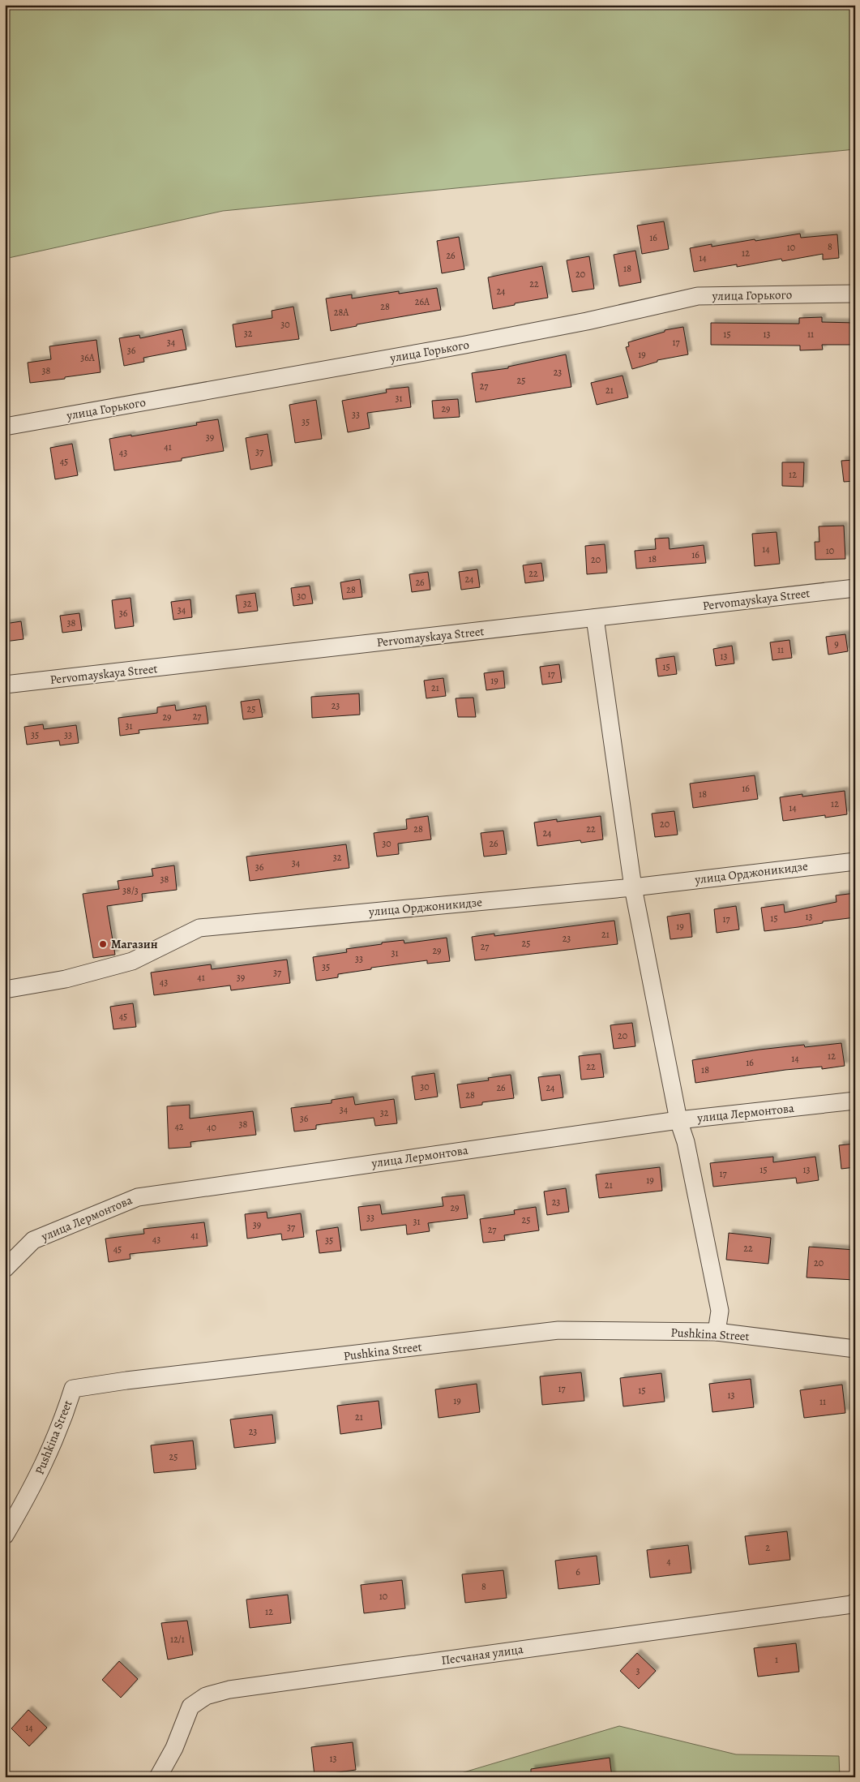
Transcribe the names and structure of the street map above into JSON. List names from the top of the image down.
{
  "streets": {
    "street": [
      "улица Горького",
      "Pervomayskaya Street",
      "улица Орджоникидзе",
      "улица Лермонтова",
      "Pushkina Street",
      "Песчаная улица"
    ]
  },
  "places": ["Магазин"],
  "house_numbers": [
    "16",
    "8",
    "10",
    "12",
    "26",
    "14",
    "18",
    "20",
    "22",
    "24",
    "26А",
    "28",
    "28А",
    "30",
    "32",
    "15",
    "13",
    "11",
    "34",
    "17",
    "36",
    "19",
    "36А",
    "38",
    "23",
    "25",
    "27",
    "21",
    "31",
    "29",
    "33",
    "35",
    "39",
    "41",
    "37",
    "43",
    "45",
    "12",
    "14",
    "10",
    "16",
    "18",
    "20",
    "22",
    "24",
    "26",
    "28",
    "30",
    "32",
    "34",
    "36",
    "38",
    "9",
    "11",
    "13",
    "15",
    "17",
    "19",
    "21",
    "23",
    "25",
    "27",
    "29",
    "31",
    "35",
    "33",
    "16",
    "18",
    "12",
    "14",
    "20",
    "28",
    "22",
    "24",
    "30",
    "26",
    "32",
    "34",
    "36",
    "38",
    "38/3",
    "13",
    "15",
    "17",
    "19",
    "21",
    "23",
    "25",
    "27",
    "29",
    "31",
    "33",
    "35",
    "37",
    "41",
    "39",
    "43",
    "45",
    "20",
    "12",
    "14",
    "16",
    "22",
    "18",
    "30",
    "26",
    "24",
    "28",
    "34",
    "32",
    "36",
    "38",
    "42",
    "40",
    "15",
    "13",
    "17",
    "19",
    "21",
    "23",
    "29",
    "33",
    "25",
    "31",
    "39",
    "37",
    "27",
    "41",
    "43",
    "35",
    "22",
    "45",
    "20",
    "17",
    "15",
    "13",
    "19",
    "11",
    "21",
    "23",
    "25",
    "2",
    "4",
    "6",
    "8",
    "10",
    "12",
    "12/1",
    "1",
    "3",
    "14",
    "13"
  ]
}
